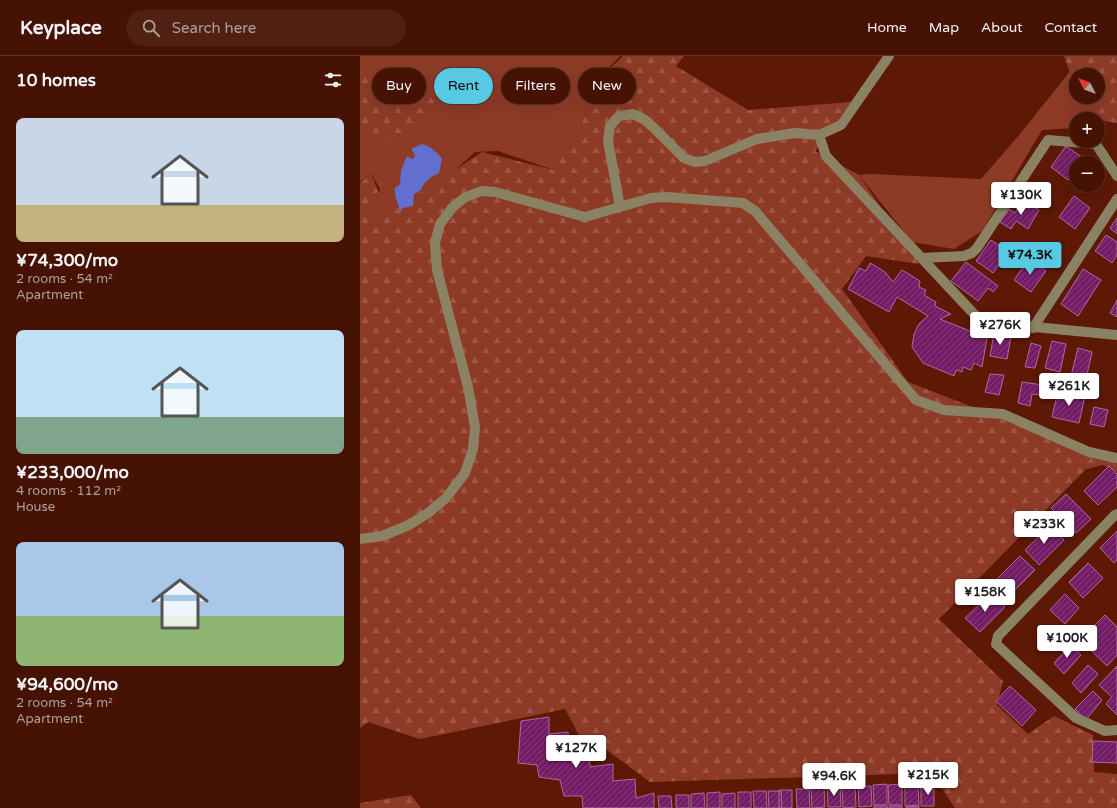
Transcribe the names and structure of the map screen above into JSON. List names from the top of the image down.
{
  "north": "top left",
  "page": {
    "header": "Keyplace",
    "search": "Search here",
    "nav": [
      "Home",
      "Map",
      "About",
      "Contact"
    ],
    "heading": "10 homes",
    "map_buttons": ["+", "−"],
    "chip": [
      "Buy",
      "Rent",
      "Filters",
      "New"
    ],
    "list": [
      {
        "name": "¥74,300/mo",
        "note": "2 rooms · 54 m² · Apartment"
      },
      {
        "name": "¥233,000/mo",
        "note": "4 rooms · 112 m² · House"
      },
      {
        "name": "¥94,600/mo",
        "note": "2 rooms · 54 m² · Apartment"
      }
    ],
    "price": [
      "¥130K",
      "¥74.3K",
      "¥276K",
      "¥261K",
      "¥233K",
      "¥158K",
      "¥100K",
      "¥127K",
      "¥215K",
      "¥94.6K"
    ]
  }
}
